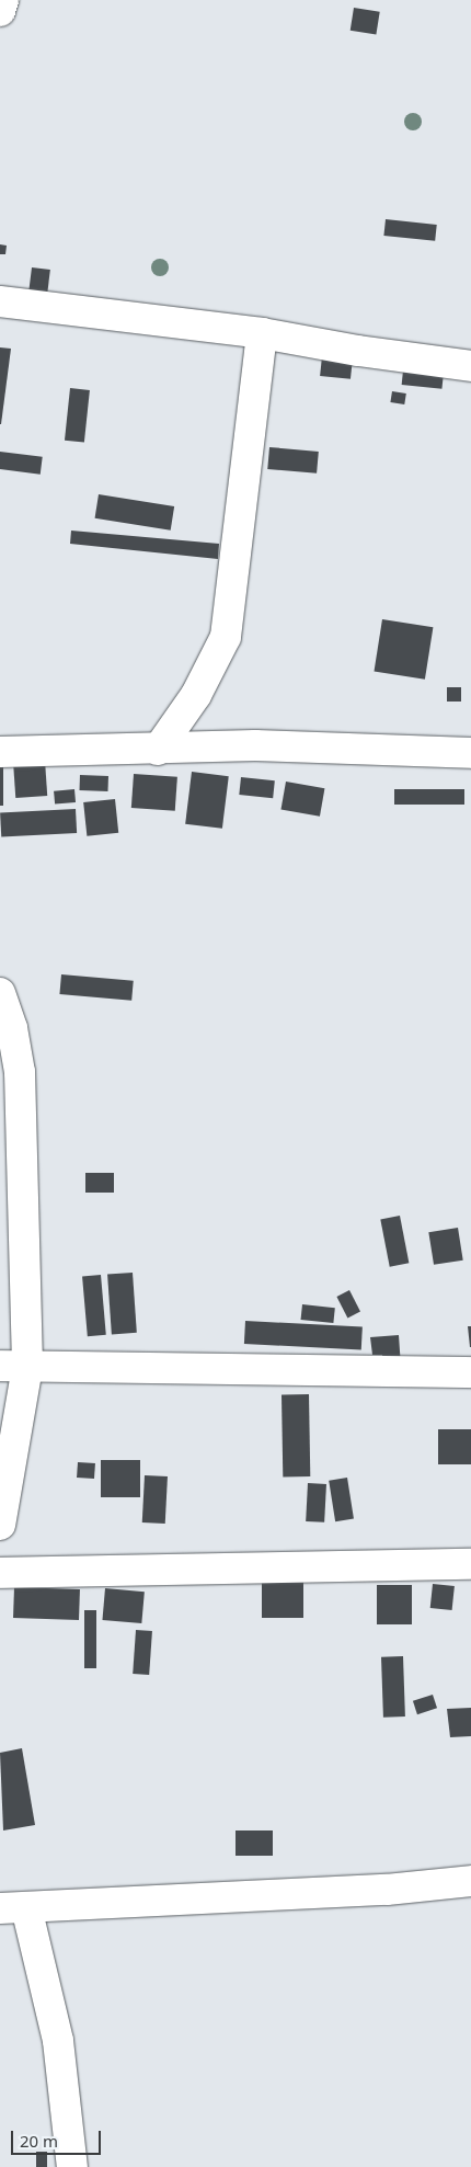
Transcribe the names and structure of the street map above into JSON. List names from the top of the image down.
{
  "scale_bar": "20 m"
}
